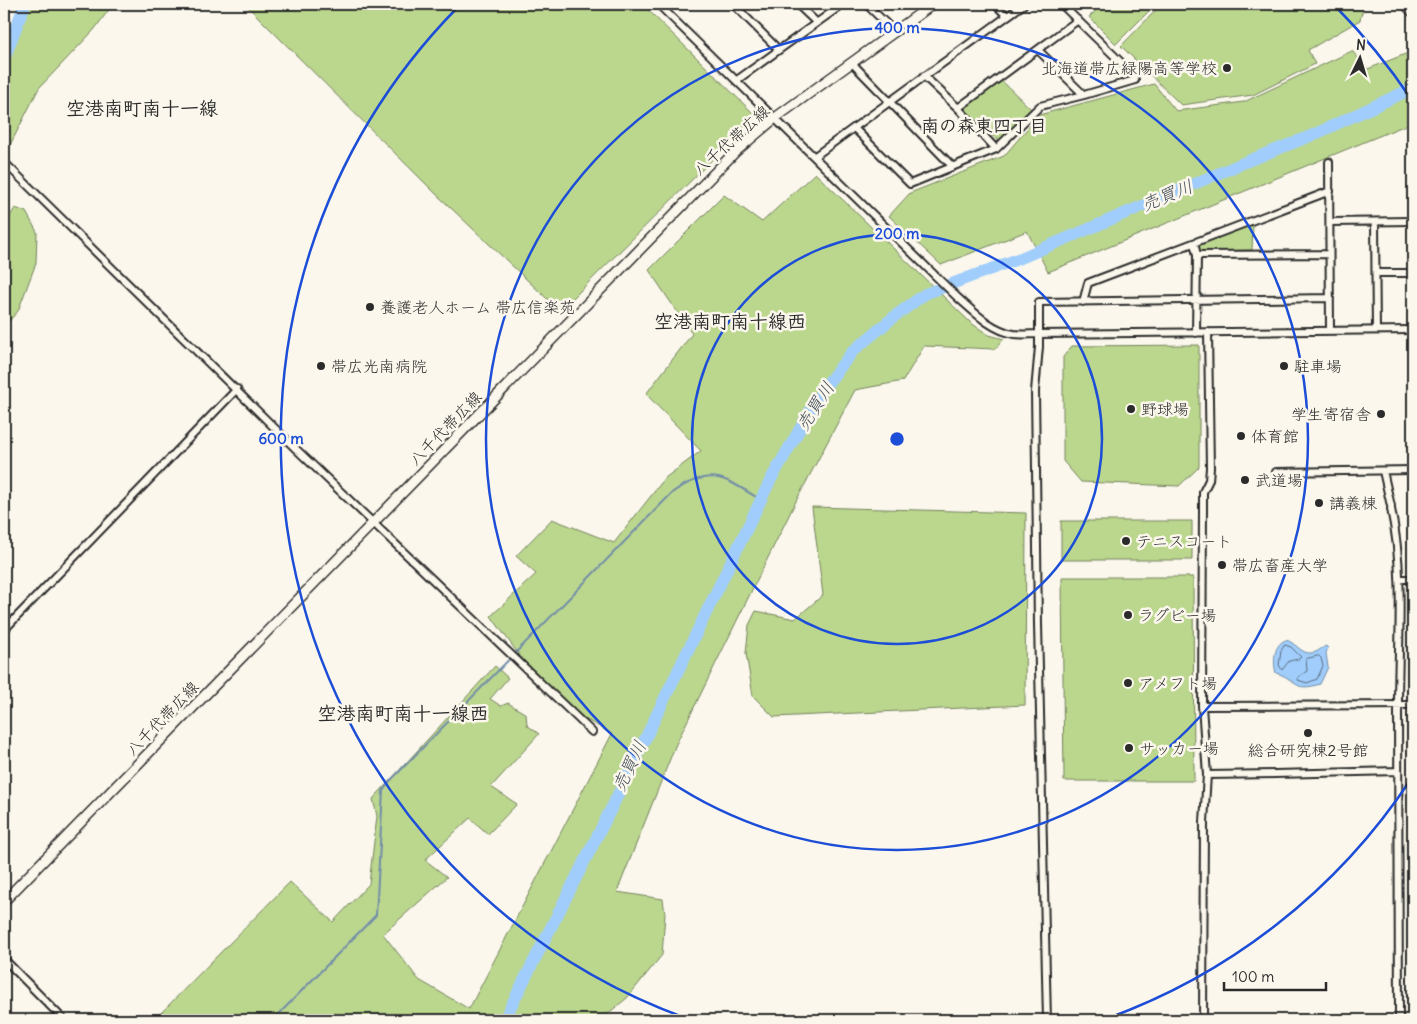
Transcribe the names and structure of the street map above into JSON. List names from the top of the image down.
{
  "streets": {
    "main road": ["八千代帯広線"]
  },
  "districts": [
    "空港南町南十一線",
    "南の森東四丁目",
    "空港南町南十線西",
    "空港南町南十一線西"
  ],
  "water": ["売買川"],
  "places": [
    "北海道帯広緑陽高等学校",
    "養護老人ホーム 帯広信楽苑",
    "帯広光南病院",
    "駐車場",
    "野球場",
    "学生寄宿舎",
    "体育館",
    "武道場",
    "講義棟",
    "テニスコート",
    "帯広畜産大学",
    "ラグビー場",
    "アメフト場",
    "総合研究棟2号館",
    "サッカー場"
  ],
  "scale_bar": "100 m",
  "north": "top",
  "rings": ["400 m", "200 m", "600 m"]
}
